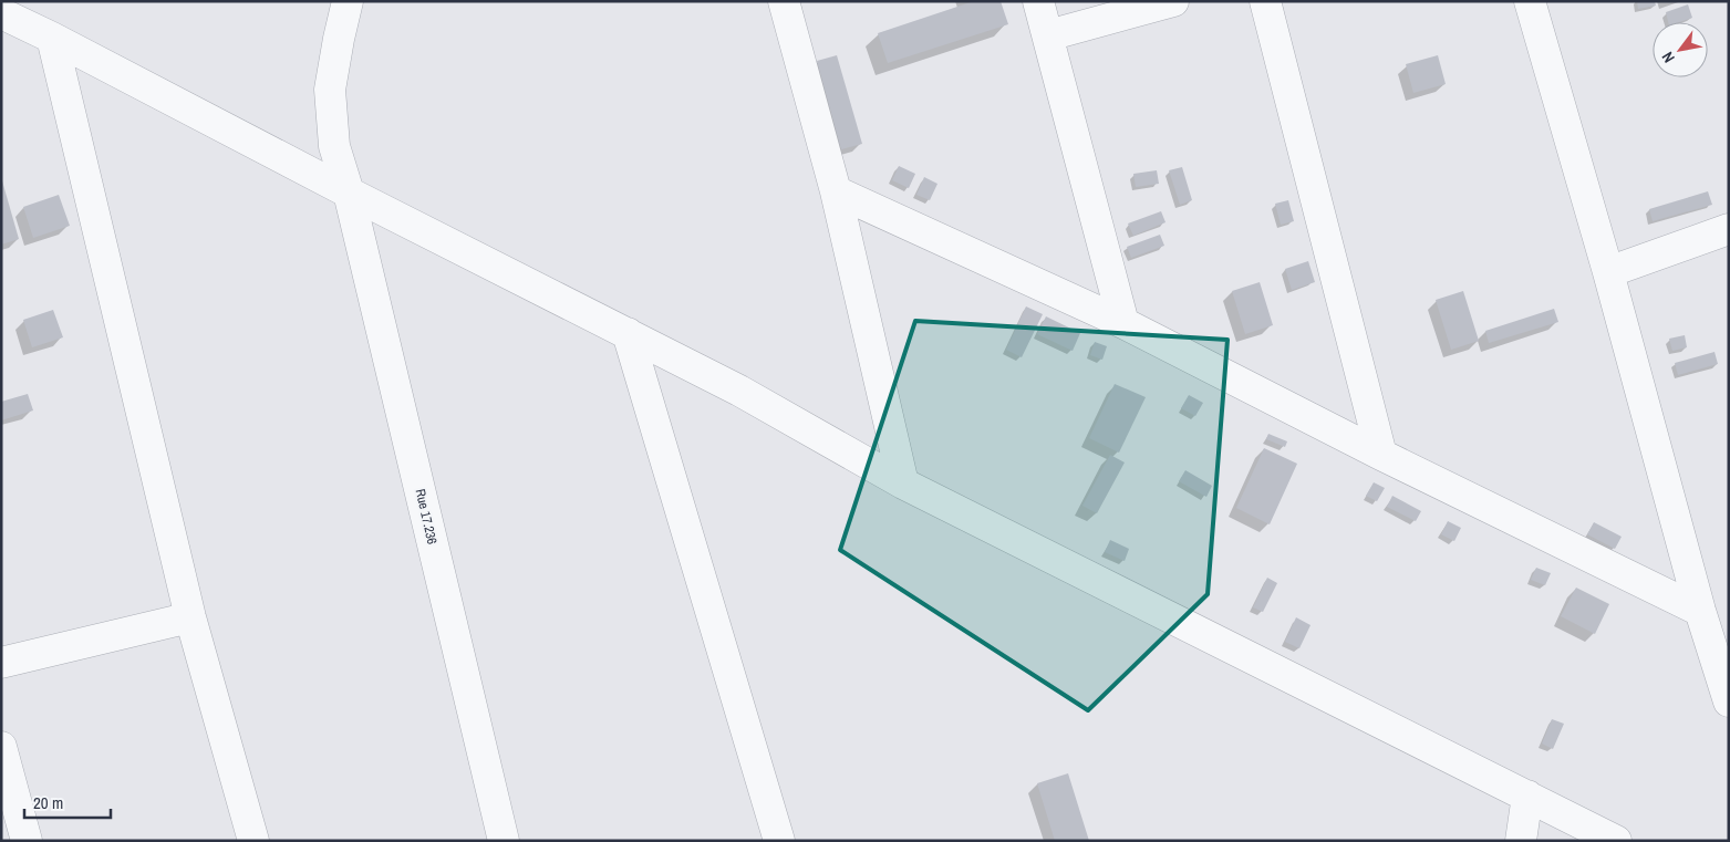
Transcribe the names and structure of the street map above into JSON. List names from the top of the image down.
{
  "streets": {
    "street": ["Rue 17.236"]
  },
  "scale_bar": "20 m",
  "north": "bottom left"
}
